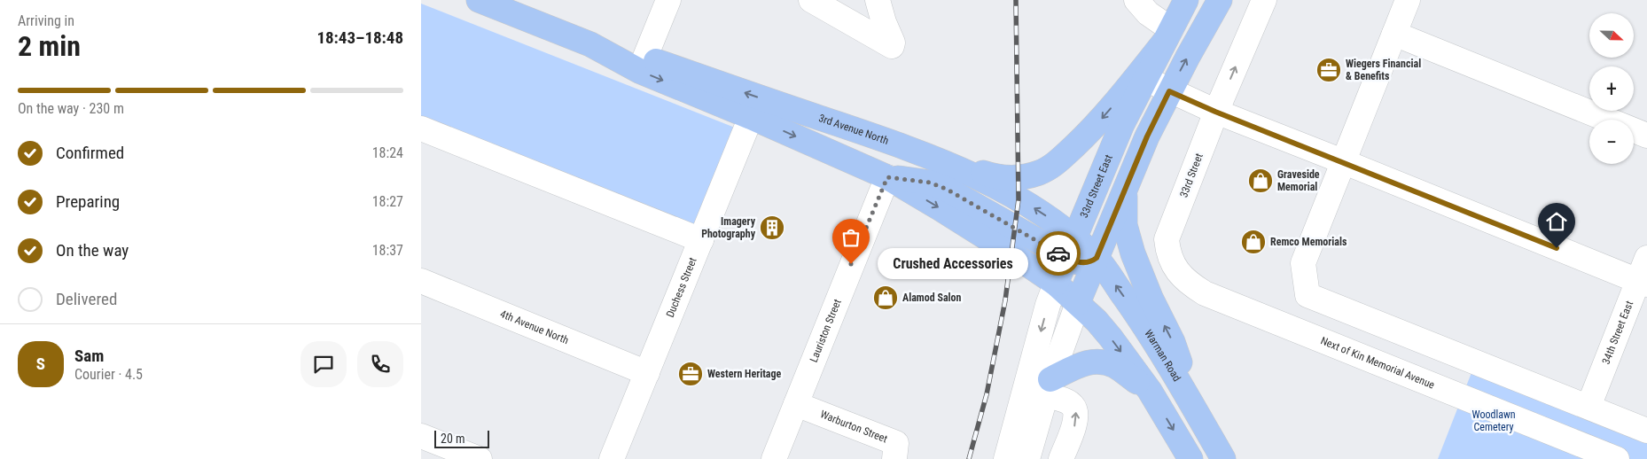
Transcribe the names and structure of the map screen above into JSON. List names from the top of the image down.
{
  "streets": {
    "main road": ["3rd Avenue North", "33rd Street East", "Warman Road"],
    "street": [
      "33rd Street",
      "Duchess Street",
      "4th Avenue North",
      "Lauriston Street",
      "34th Street East",
      "Next of Kin Memorial Avenue",
      "Warburton Street"
    ]
  },
  "crossings": [
    ["3rd Avenue North", "33rd Street East"],
    ["3rd Avenue North", "Duchess Street"],
    ["3rd Avenue North", "Lauriston Street"],
    ["3rd Avenue North", "Warman Road"],
    ["33rd Street", "Next of Kin Memorial Avenue"],
    ["Duchess Street", "4th Avenue North"],
    ["Lauriston Street", "Warburton Street"]
  ],
  "one_way": ["33rd Street East"],
  "parks": ["Woodlawn Cemetery"],
  "places": {
    "office": ["Wiegers Financial & Benefits", "Western Heritage"],
    "shop": ["Graveside Memorial", "Remco Memorials", "Alamod Salon"],
    "building": ["Imagery Photography"],
    "other": ["Crushed Accessories"]
  },
  "scale_bar": "20 m",
  "north": "right",
  "page": {
    "heading": ["2 min", "Arriving in", "18:43–18:48"],
    "panel": ["Sam", "Courier · 4.5"],
    "map_buttons": ["+", "−"],
    "bar": "On the way · 230 m",
    "list": [
      ["Confirmed", "18:24"],
      ["Preparing", "18:27"],
      ["On the way", "18:37"],
      "Delivered"
    ],
    "bubble": "Crushed Accessories",
    "round": "S",
    "scale": "20 m"
  }
}
